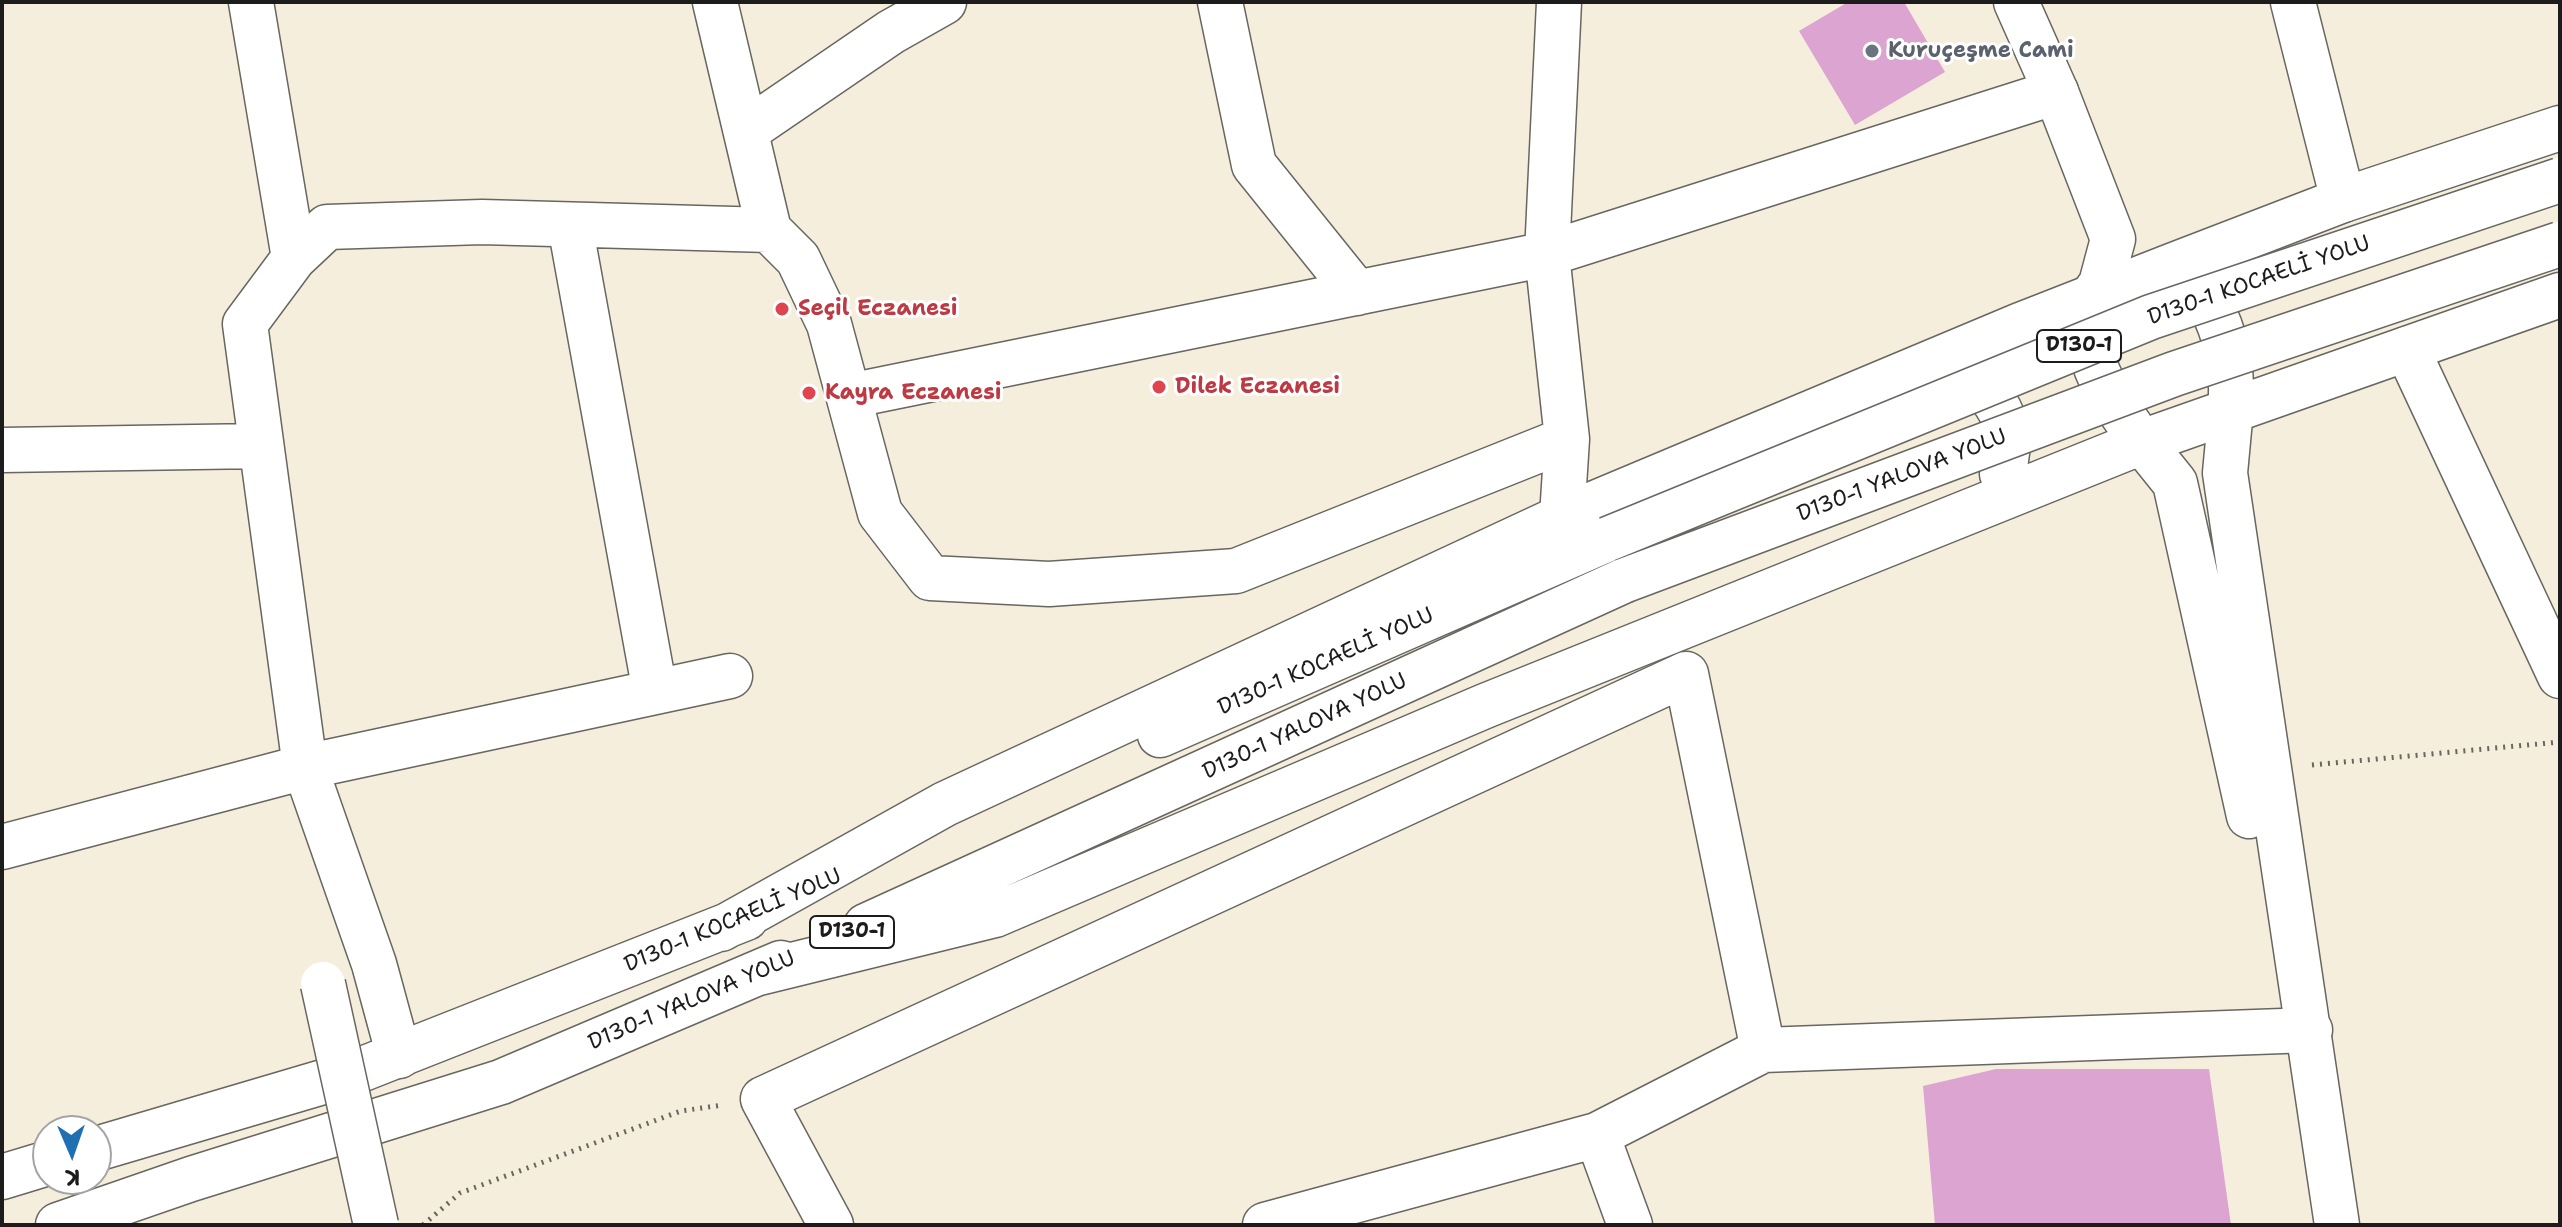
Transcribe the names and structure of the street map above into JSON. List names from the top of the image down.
{
  "streets": {
    "main road": ["D130-1 KOCAELİ YOLU", "D130-1", "D130-1 YALOVA YOLU"]
  },
  "places": [
    "Kuruçeşme Cami",
    "Seçil Eczanesi",
    "Dilek Eczanesi",
    "Kayra Eczanesi"
  ],
  "north": "bottom"
}
